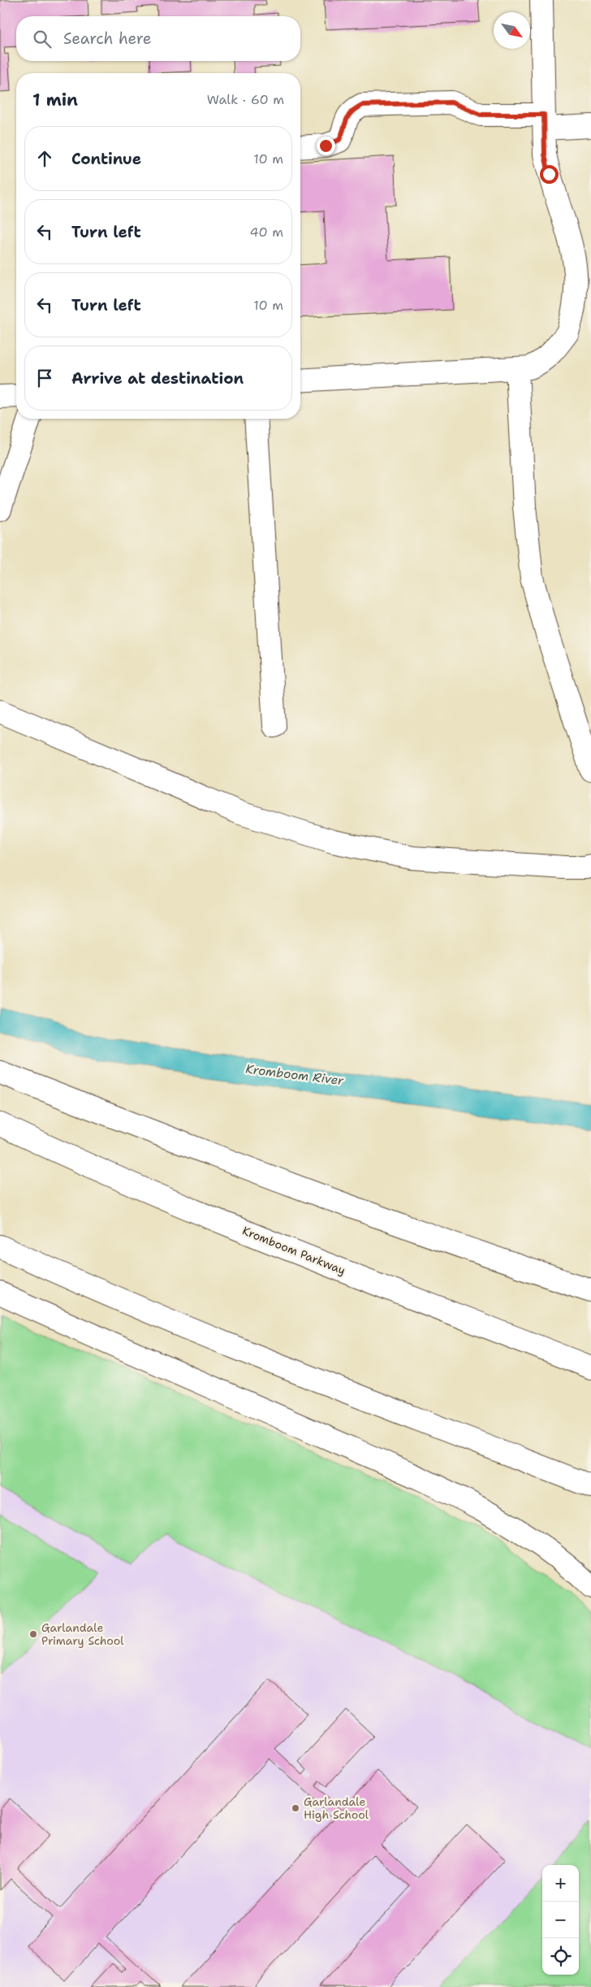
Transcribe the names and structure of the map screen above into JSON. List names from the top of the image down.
{
  "streets": {
    "main road": ["Kromboom Parkway"]
  },
  "water": ["Kromboom River"],
  "places": ["Garlandale Primary School", "Garlandale High School"],
  "north": "bottom right",
  "page": {
    "search": "Search here",
    "heading": ["1 min", "Walk · 60 m"],
    "list": [
      ["Continue", "10 m"],
      ["Turn left", "40 m"],
      ["Turn left", "10 m"],
      "Arrive at destination"
    ],
    "map_buttons": ["+", "−"]
  }
}
